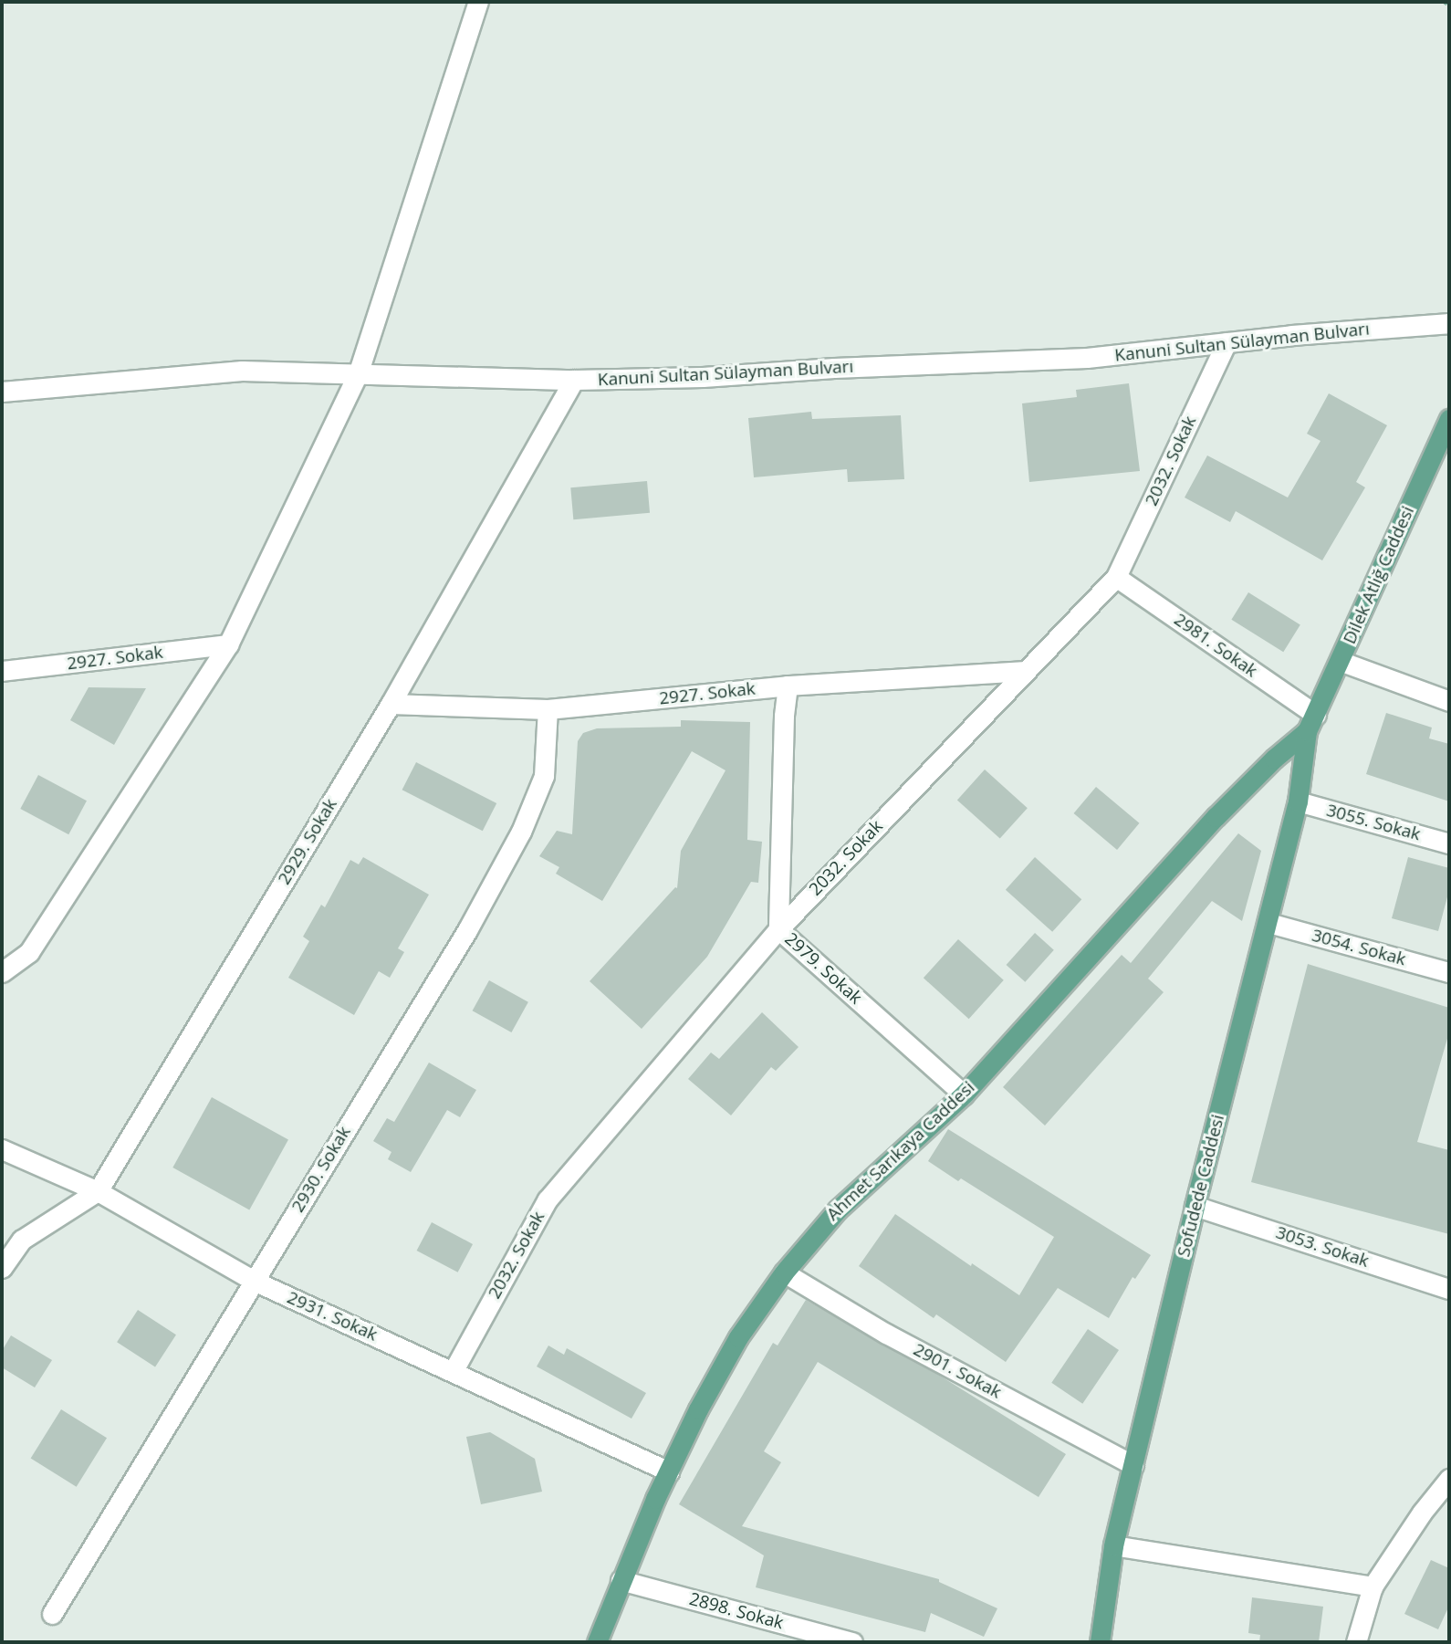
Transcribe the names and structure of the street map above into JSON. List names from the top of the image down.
{
  "streets": {
    "main road": ["Dilek Atlığ Caddesi", "Ahmet Sarıkaya Caddesi", "Sofudede Caddesi"],
    "street": [
      "Kanuni Sultan Sülayman Bulvarı",
      "2032. Sokak",
      "2981. Sokak",
      "2927. Sokak",
      "3055. Sokak",
      "2929. Sokak",
      "3054. Sokak",
      "2979. Sokak",
      "2930. Sokak",
      "3053. Sokak",
      "2931. Sokak",
      "2901. Sokak",
      "2898. Sokak"
    ]
  },
  "crossings": [
    ["Kanuni Sultan Sülayman Bulvarı", "2032. Sokak"],
    ["Kanuni Sultan Sülayman Bulvarı", "2929. Sokak"],
    ["2032. Sokak", "2981. Sokak"],
    ["2032. Sokak", "2927. Sokak"],
    ["2032. Sokak", "2979. Sokak"],
    ["2032. Sokak", "2931. Sokak"],
    ["Dilek Atlığ Caddesi", "2981. Sokak"],
    ["Dilek Atlığ Caddesi", "Ahmet Sarıkaya Caddesi"],
    ["Dilek Atlığ Caddesi", "Sofudede Caddesi"],
    ["2981. Sokak", "Ahmet Sarıkaya Caddesi"],
    ["2981. Sokak", "Sofudede Caddesi"],
    ["2927. Sokak", "2929. Sokak"],
    ["2927. Sokak", "2979. Sokak"],
    ["2927. Sokak", "2930. Sokak"],
    ["3055. Sokak", "Sofudede Caddesi"],
    ["2929. Sokak", "2931. Sokak"],
    ["3054. Sokak", "Sofudede Caddesi"],
    ["2979. Sokak", "Ahmet Sarıkaya Caddesi"],
    ["Ahmet Sarıkaya Caddesi", "Sofudede Caddesi"],
    ["Ahmet Sarıkaya Caddesi", "2931. Sokak"],
    ["Ahmet Sarıkaya Caddesi", "2901. Sokak"],
    ["Ahmet Sarıkaya Caddesi", "2898. Sokak"],
    ["2930. Sokak", "2931. Sokak"],
    ["Sofudede Caddesi", "3053. Sokak"],
    ["Sofudede Caddesi", "2901. Sokak"]
  ]
}
